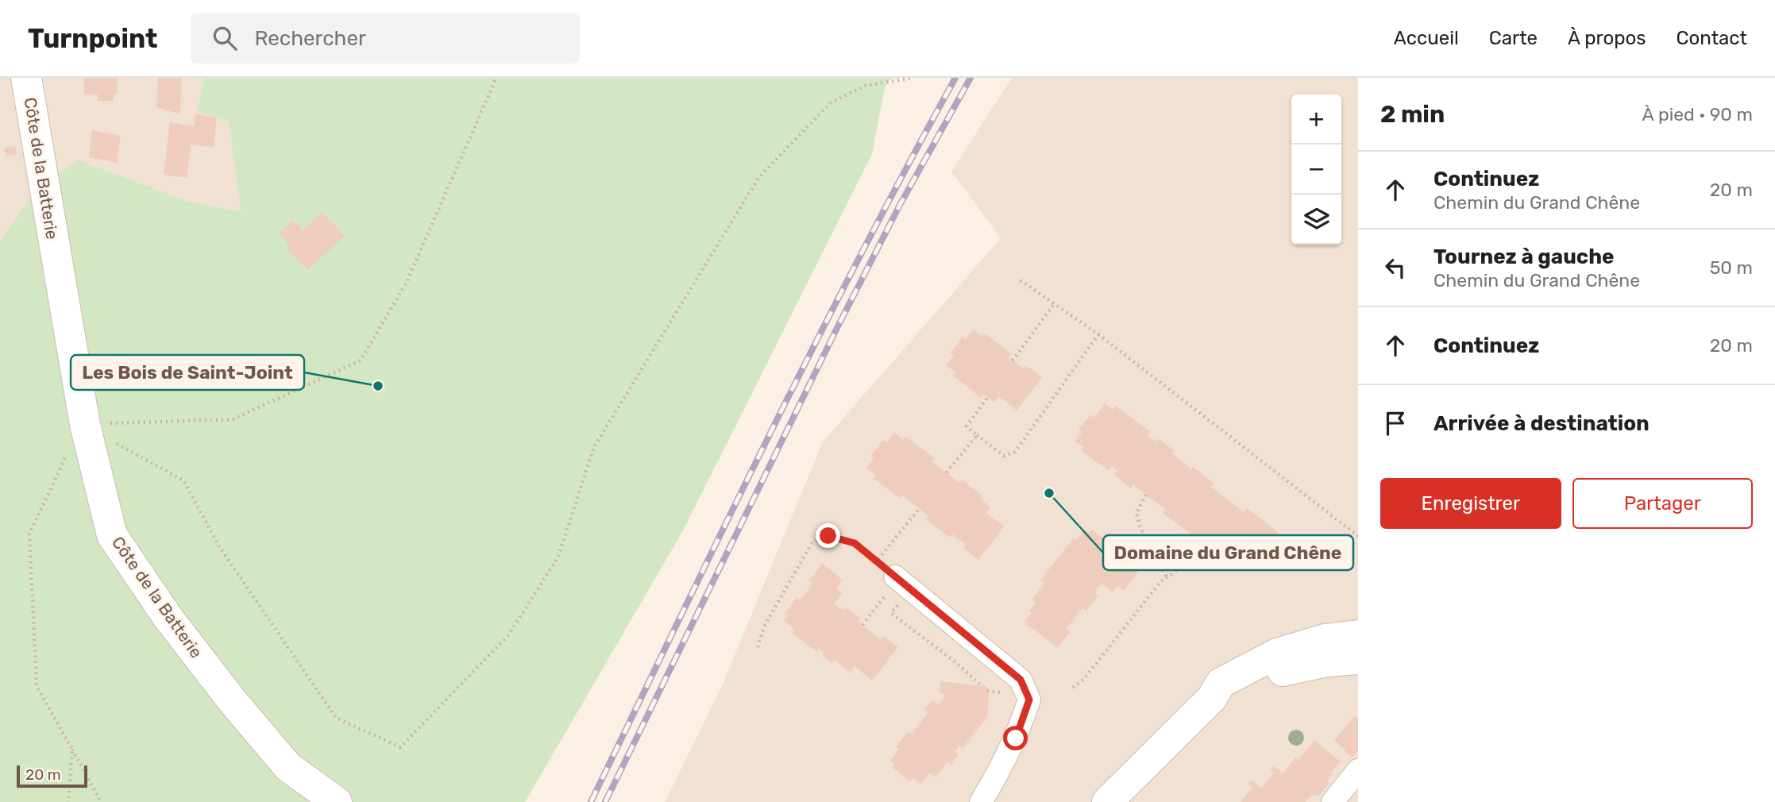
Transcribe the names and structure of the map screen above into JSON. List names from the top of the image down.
{
  "streets": {
    "main road": ["Côte de la Batterie"]
  },
  "places": ["Les Bois de Saint-Joint", "Domaine du Grand Chêne"],
  "scale_bar": "20 m",
  "page": {
    "header": "Turnpoint",
    "search": "Rechercher",
    "nav": [
      "Accueil",
      "Carte",
      "À propos",
      "Contact"
    ],
    "heading": ["2 min", "À pied · 90 m"],
    "map_buttons": ["+", "−"],
    "list": [
      ["Continuez", "Chemin du Grand Chêne", "20 m"],
      ["Tournez à gauche", "Chemin du Grand Chêne", "50 m"],
      ["Continuez", "20 m"],
      "Arrivée à destination"
    ],
    "buttons": ["Enregistrer", "Partager"],
    "scale": "20 m"
  }
}
